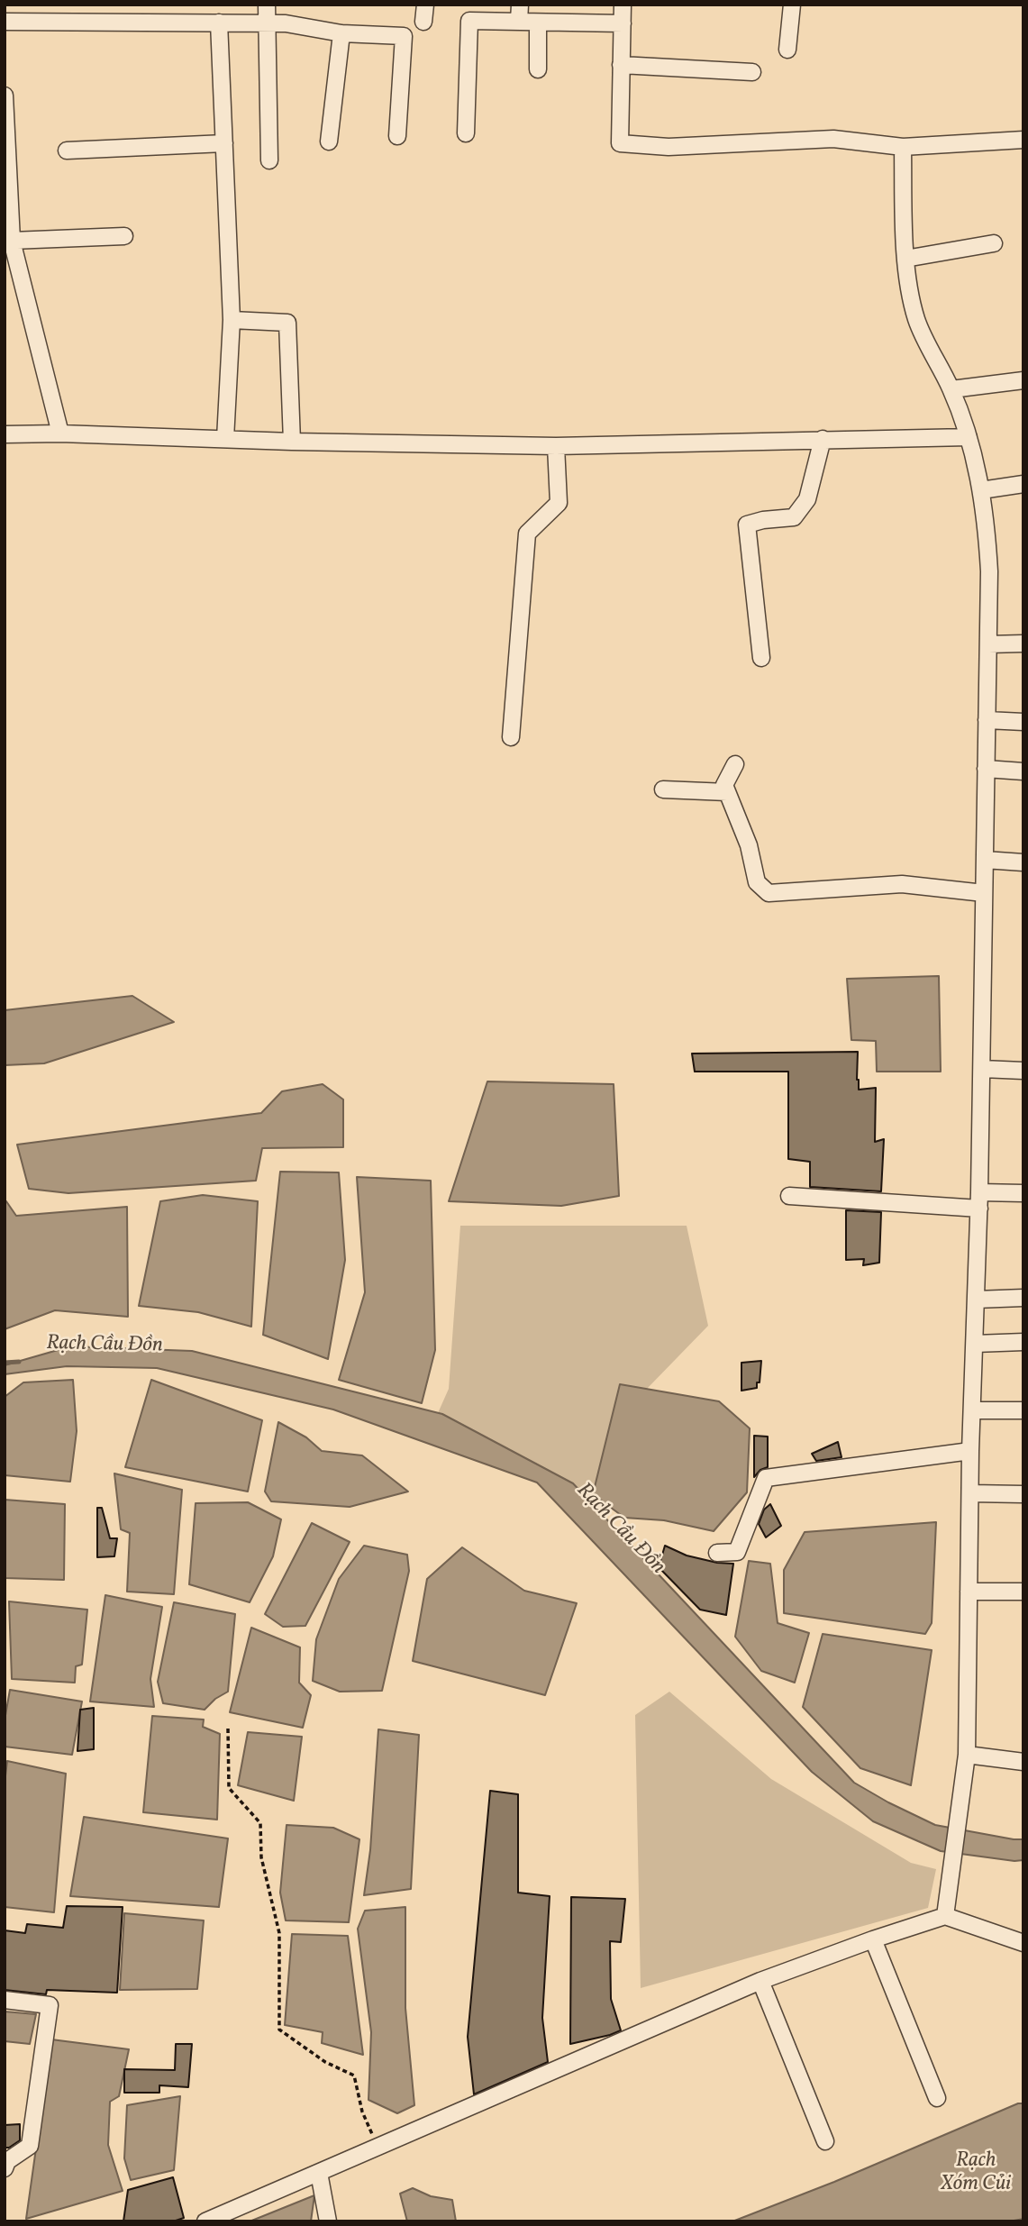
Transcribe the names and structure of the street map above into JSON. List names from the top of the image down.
{
  "water": ["Rạch Cầu Đồn", "Rạch Xóm Củi"]
}
